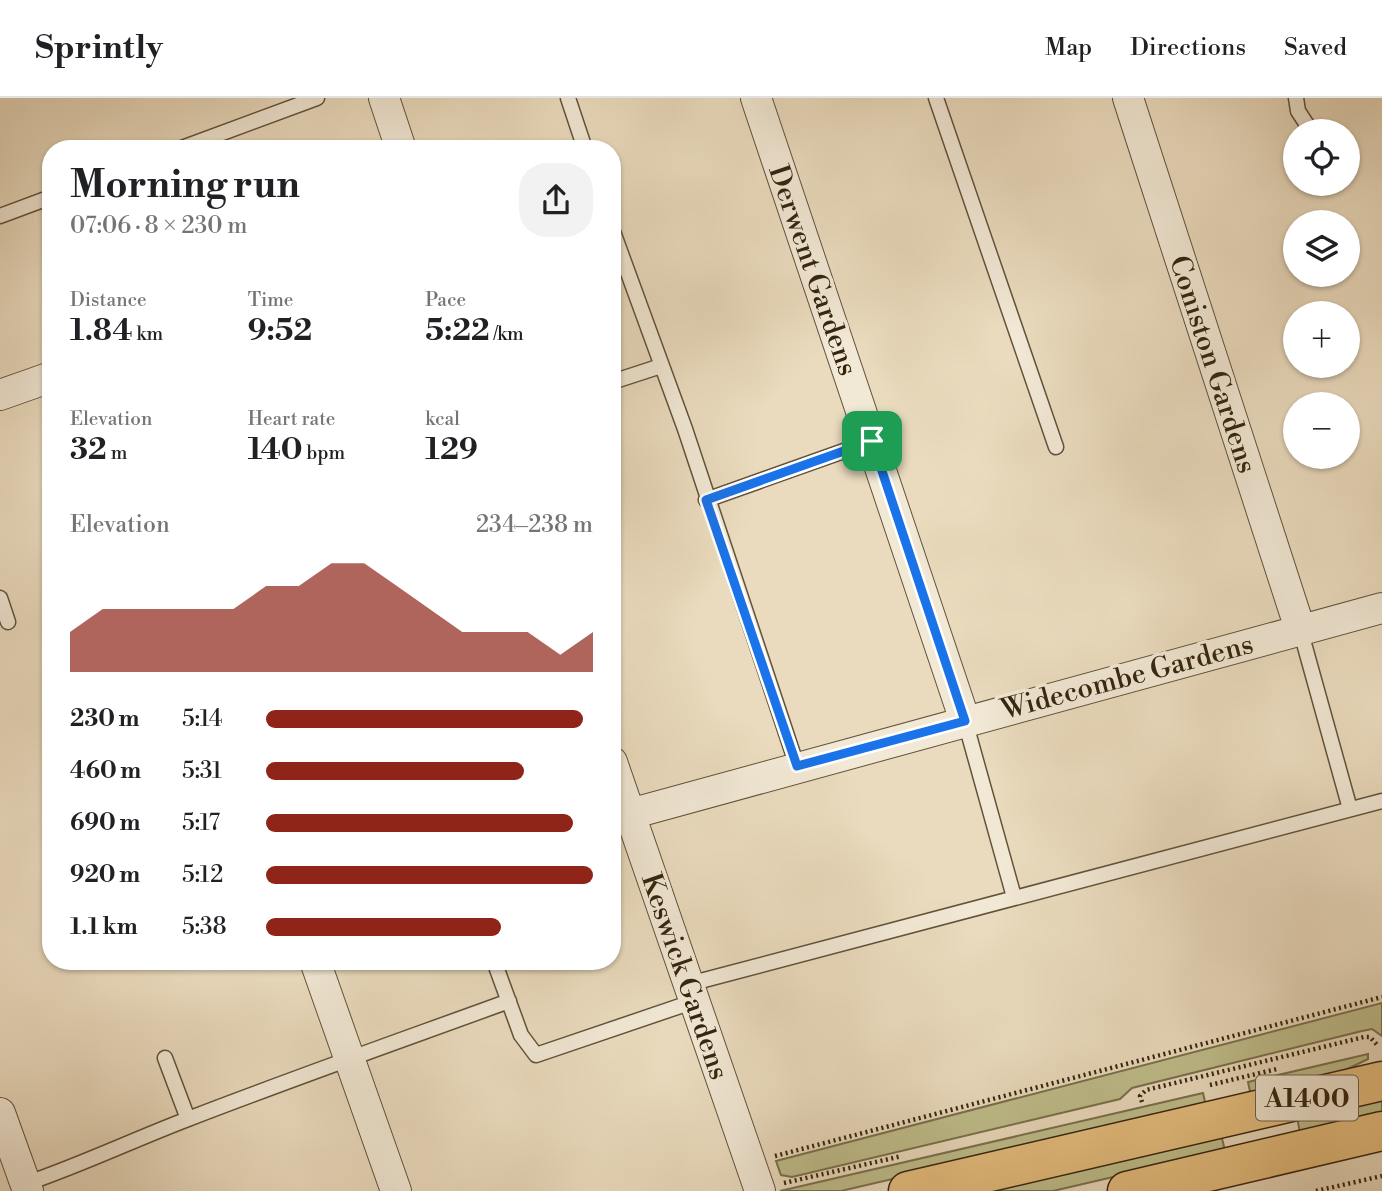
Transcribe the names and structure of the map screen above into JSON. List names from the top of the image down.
{
  "streets": {
    "highway": ["A1400"],
    "street": [
      "Derwent Gardens",
      "Coniston Gardens",
      "Widecombe Gardens",
      "Keswick Gardens"
    ]
  },
  "crossings": [
    ["Derwent Gardens", "Widecombe Gardens"],
    ["Coniston Gardens", "Widecombe Gardens"],
    ["Widecombe Gardens", "Keswick Gardens"]
  ],
  "page": {
    "header": "Sprintly",
    "nav": ["Map", "Directions", "Saved"],
    "map_buttons": ["+", "−"],
    "heading": ["Morning run", "07:06 · 8 × 230 m"],
    "stats": [
      ["Distance", "1.84 km"],
      ["Time", "9:52"],
      ["Pace", "5:22 /km"],
      ["Elevation", "32 m"],
      ["Heart rate", "140 bpm"],
      ["kcal", "129"]
    ],
    "chart": ["Elevation", "234–238 m"],
    "list": [
      {
        "name": "230 m",
        "note": "5:14"
      },
      {
        "name": "460 m",
        "note": "5:31"
      },
      {
        "name": "690 m",
        "note": "5:17"
      },
      {
        "name": "920 m",
        "note": "5:12"
      },
      {
        "name": "1.1 km",
        "note": "5:38"
      }
    ]
  }
}
